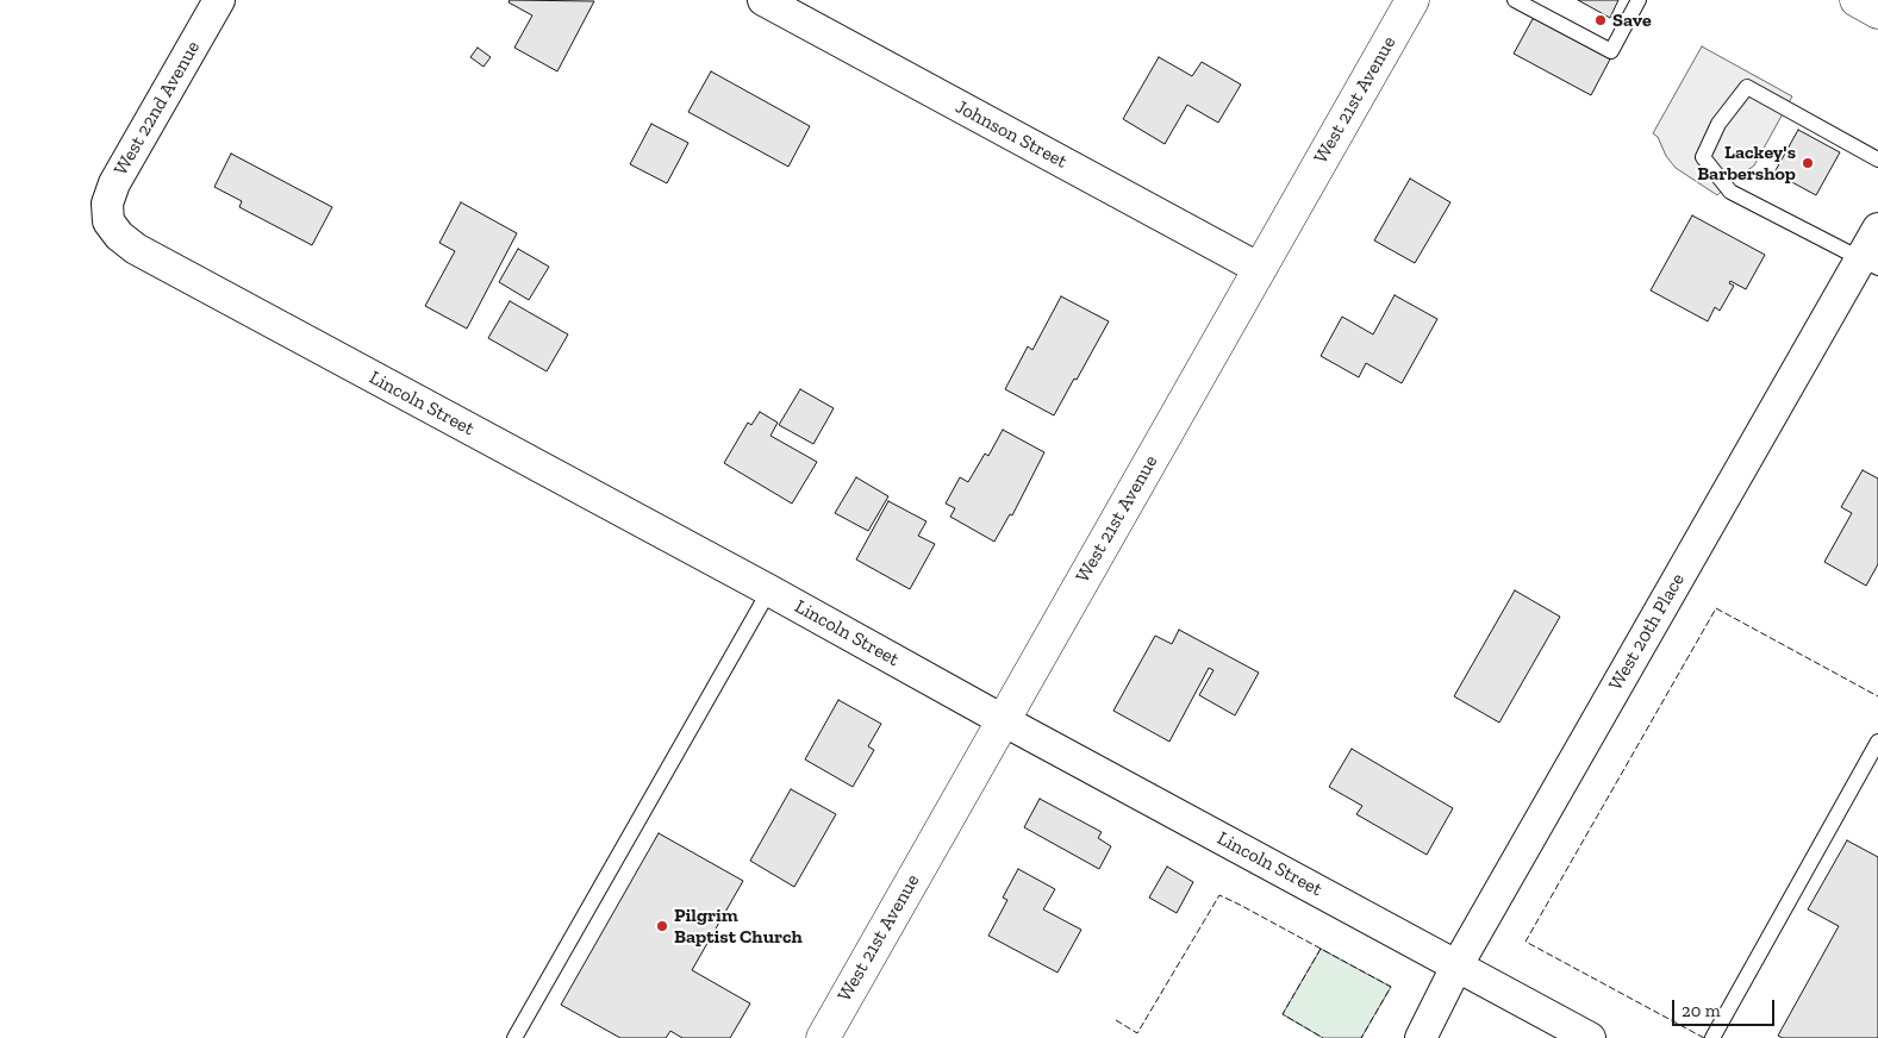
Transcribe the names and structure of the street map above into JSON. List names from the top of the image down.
{
  "streets": {
    "street": [
      "West 21st Avenue",
      "West 22nd Avenue",
      "Johnson Street",
      "Lincoln Street",
      "West 20th Place"
    ]
  },
  "crossings": [
    ["West 21st Avenue", "Johnson Street"],
    ["West 21st Avenue", "Lincoln Street"],
    ["West 22nd Avenue", "Lincoln Street"],
    ["Lincoln Street", "West 20th Place"]
  ],
  "places": ["Save", "Lackey's Barbershop", "Pilgrim Baptist Church"],
  "scale_bar": "20 m"
}
